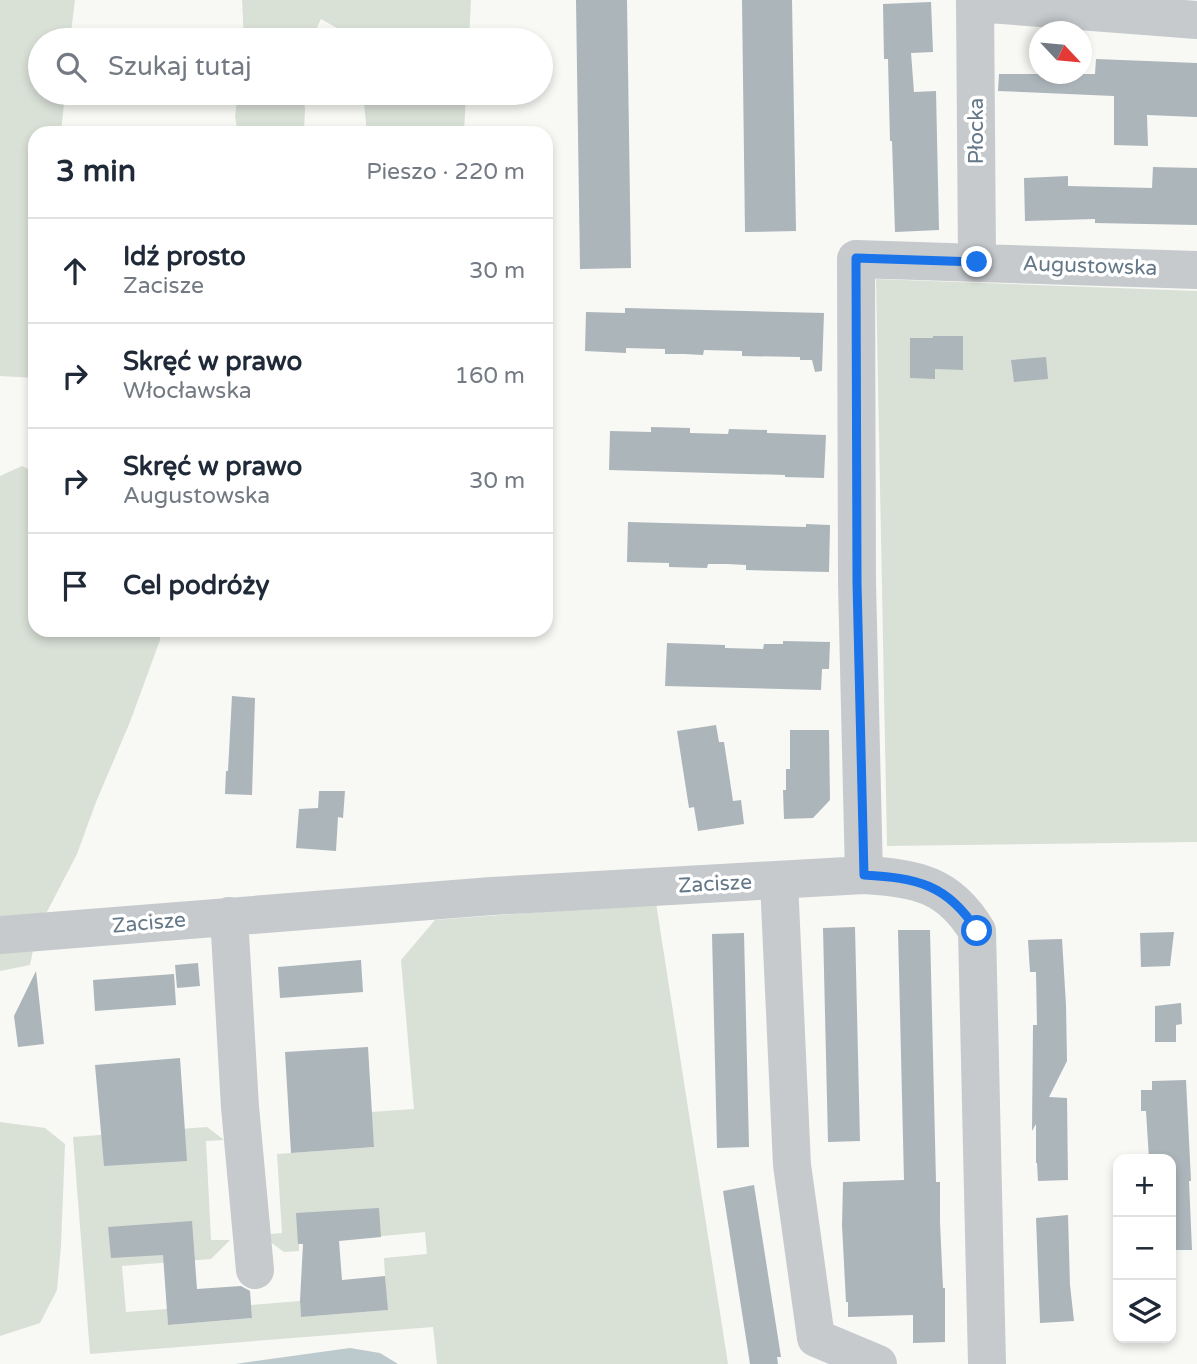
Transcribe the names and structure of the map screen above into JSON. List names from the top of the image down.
{
  "streets": {
    "street": ["Płocka", "Augustowska", "Zacisze"]
  },
  "crossings": [
    ["Płocka", "Augustowska"],
    ["Augustowska", "Zacisze"]
  ],
  "north": "bottom right",
  "page": {
    "search": "Szukaj tutaj",
    "heading": ["3 min", "Pieszo · 220 m"],
    "list": [
      ["Idź prosto", "Zacisze", "30 m"],
      ["Skręć w prawo", "Włocławska", "160 m"],
      ["Skręć w prawo", "Augustowska", "30 m"],
      "Cel podróży"
    ],
    "map_buttons": ["+", "−"]
  }
}
